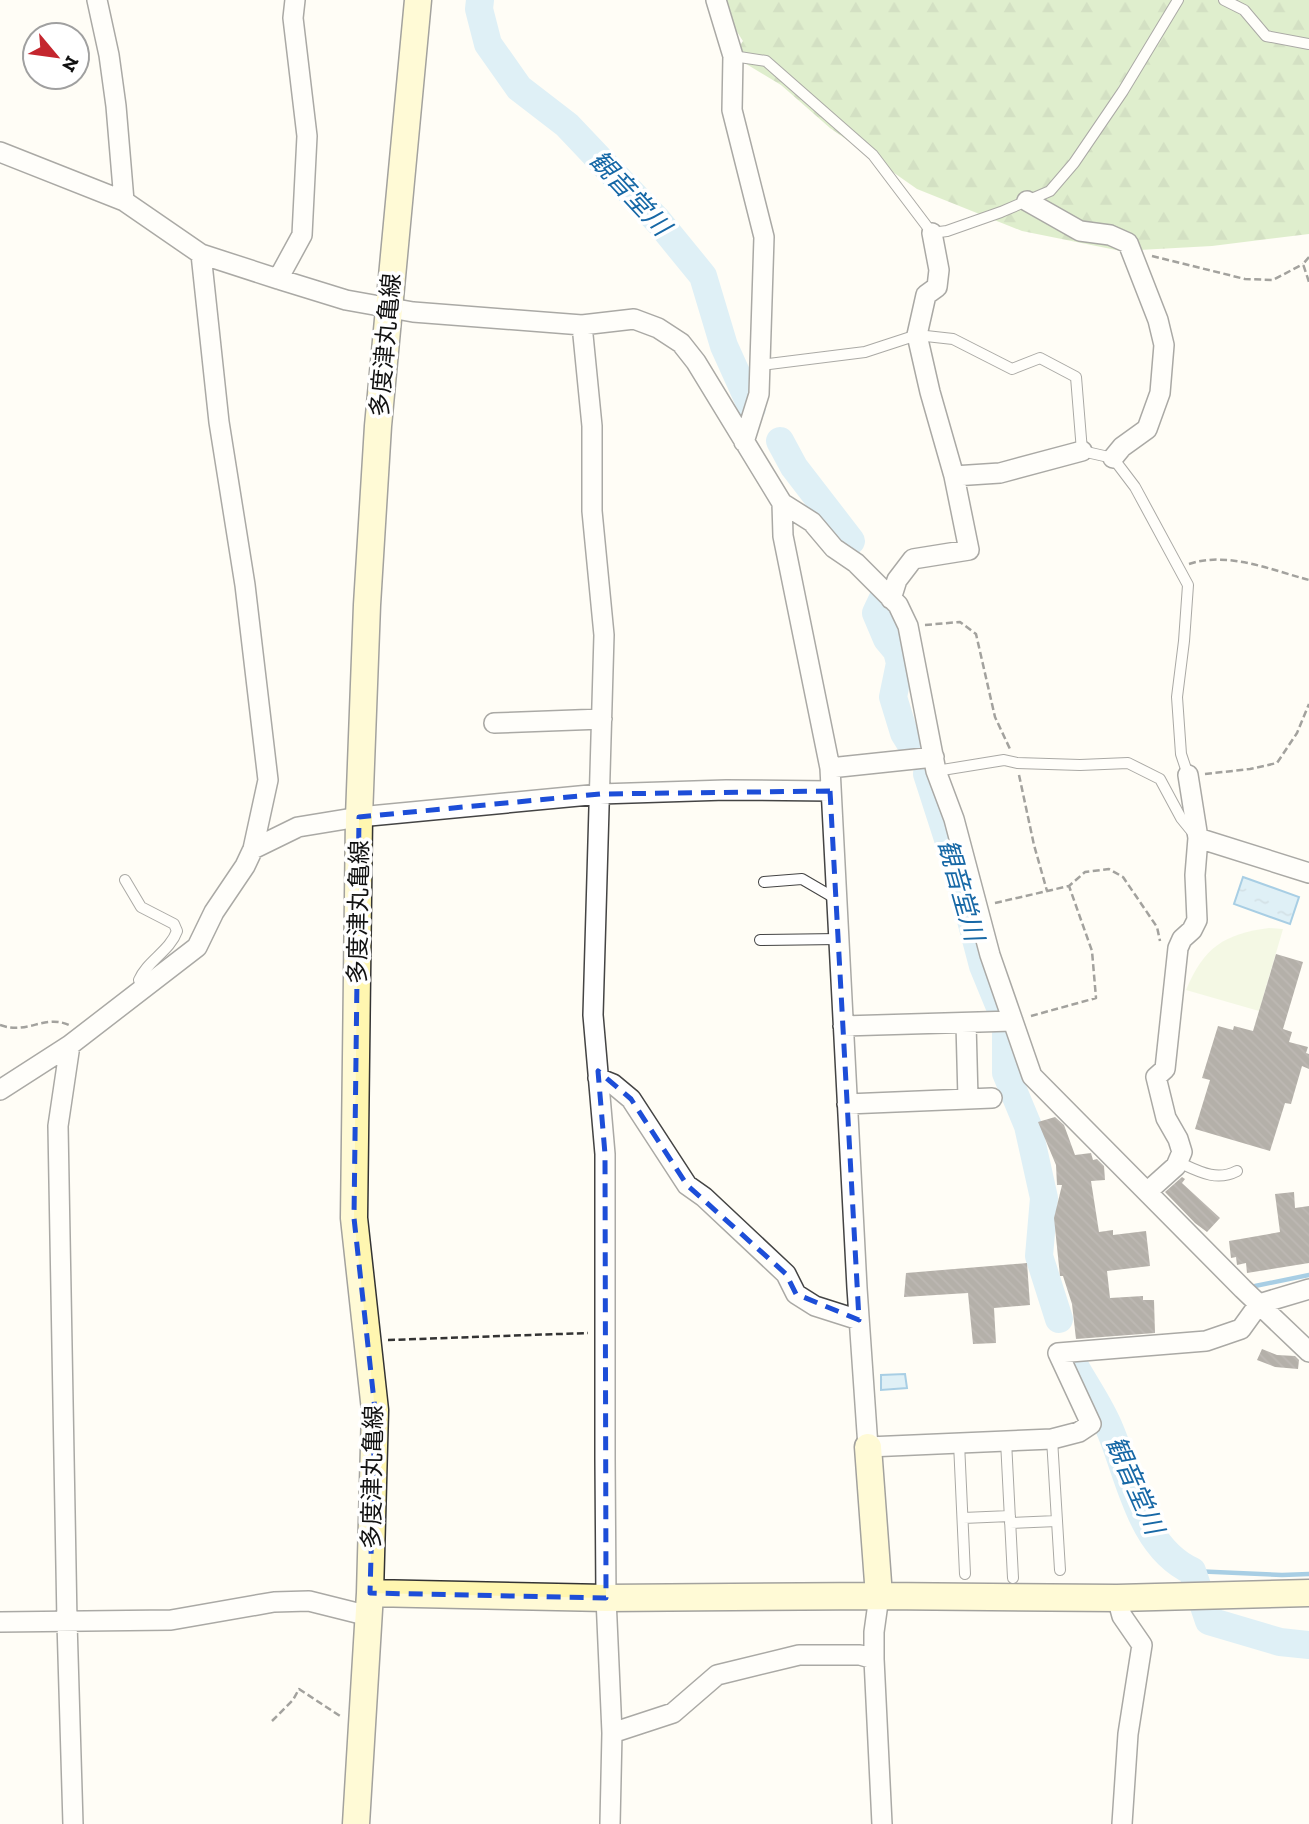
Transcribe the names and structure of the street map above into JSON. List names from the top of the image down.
{
  "streets": {
    "main road": ["多度津丸亀線"]
  },
  "water": ["観音堂川"],
  "north": "bottom right"
}
